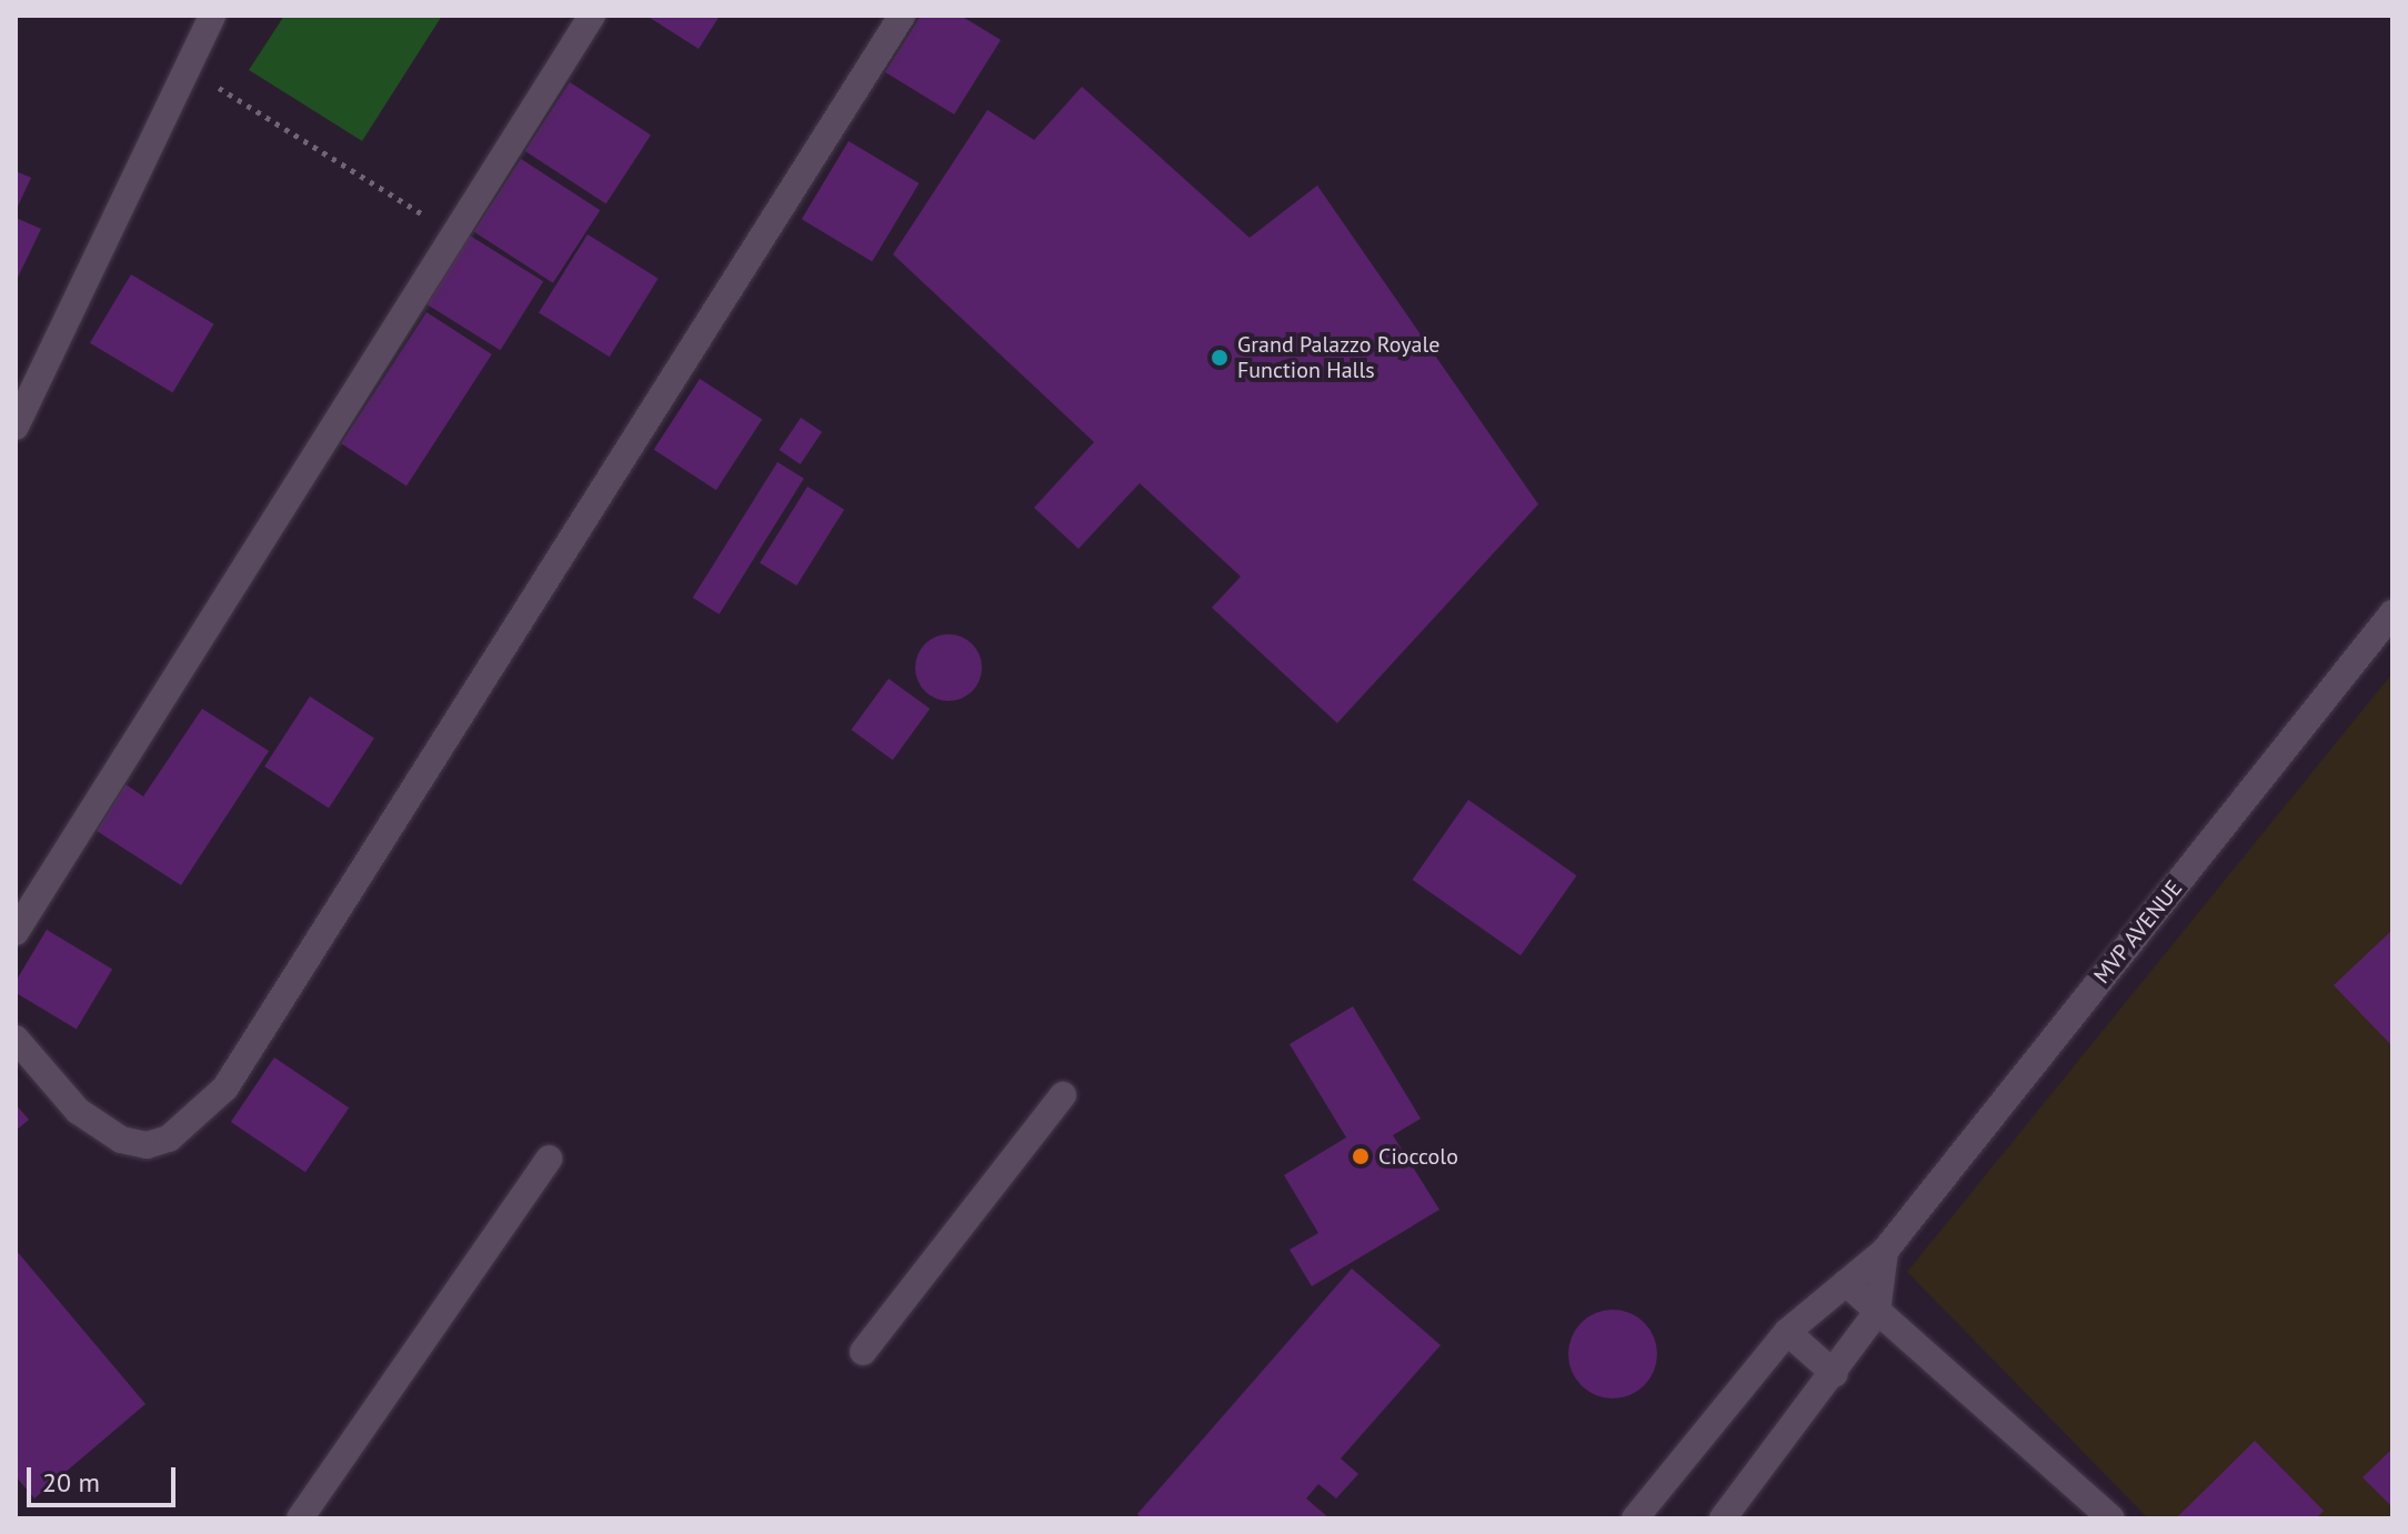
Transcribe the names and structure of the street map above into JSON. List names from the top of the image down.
{
  "streets": {
    "street": ["MVP AVENUE"]
  },
  "places": ["Grand Palazzo Royale Function Halls", "Cioccolo"],
  "scale_bar": "20 m"
}
